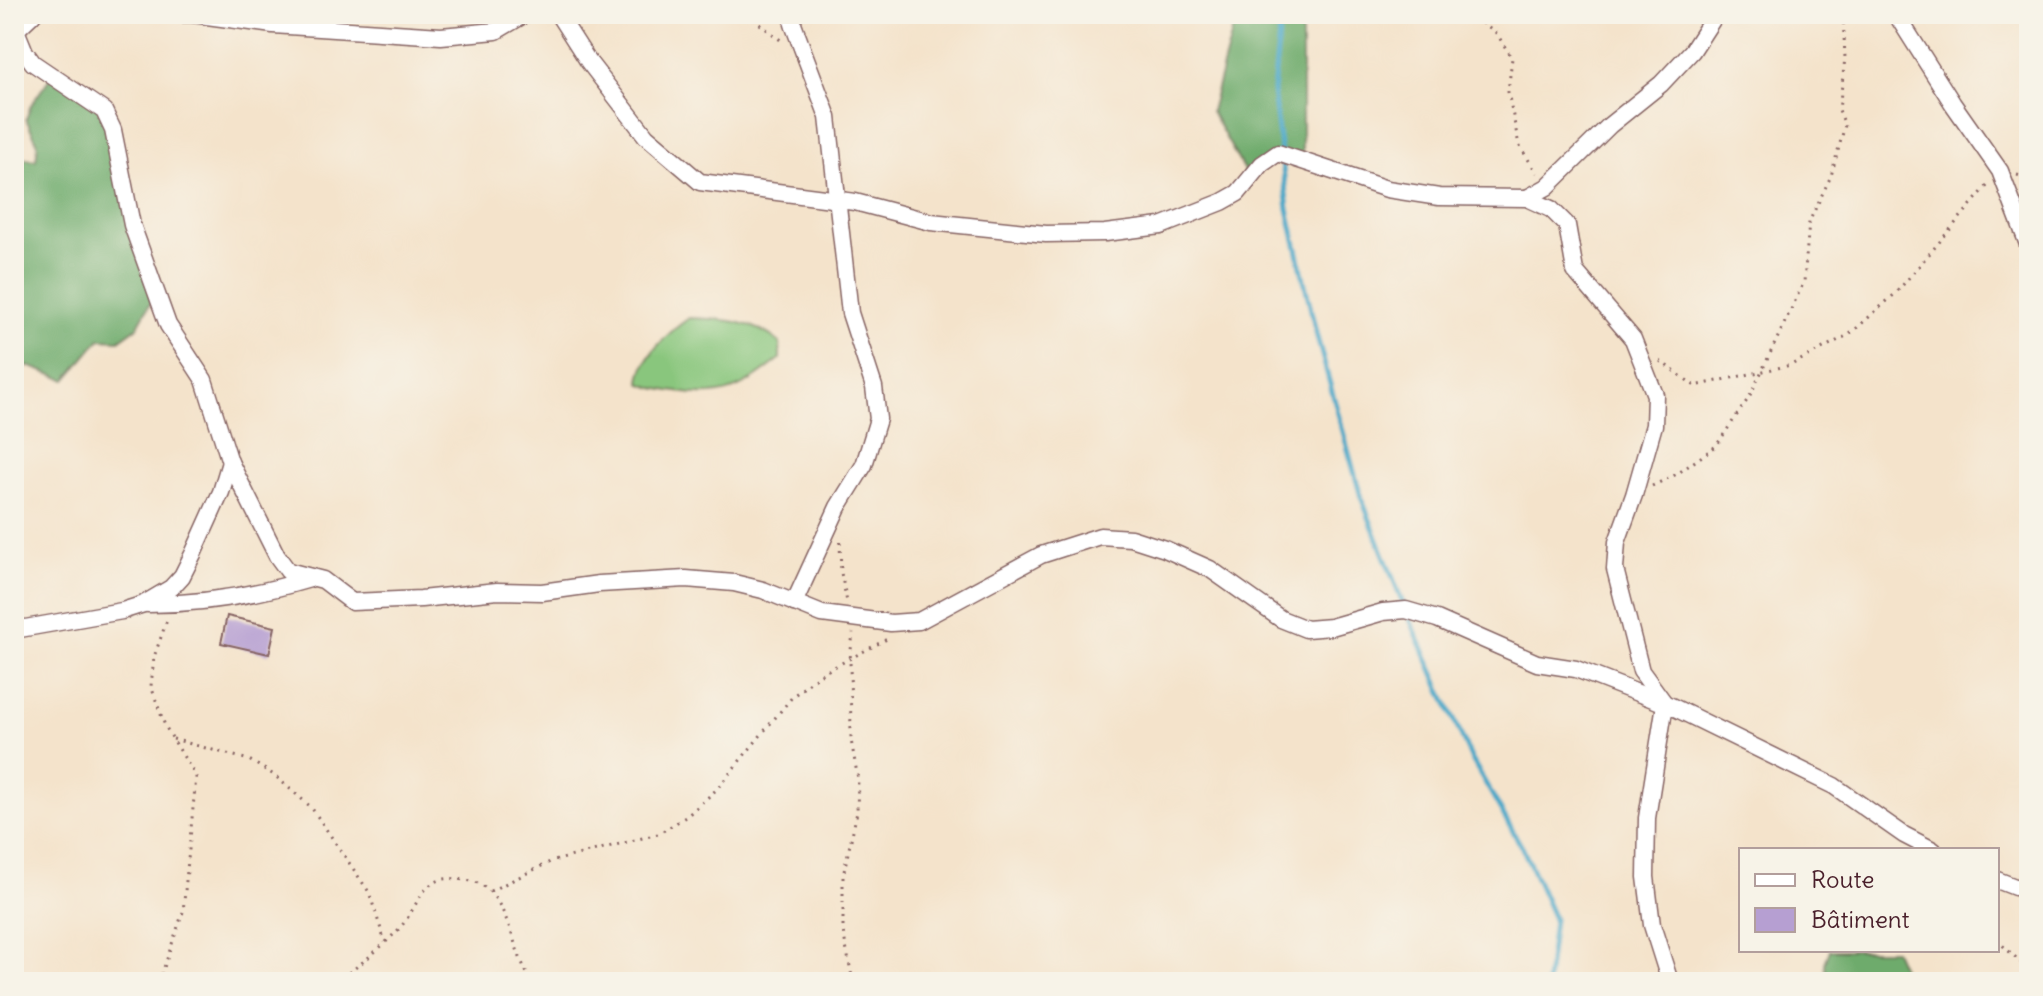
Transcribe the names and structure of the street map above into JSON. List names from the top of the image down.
{
  "legend": ["Route", "Bâtiment"]
}
